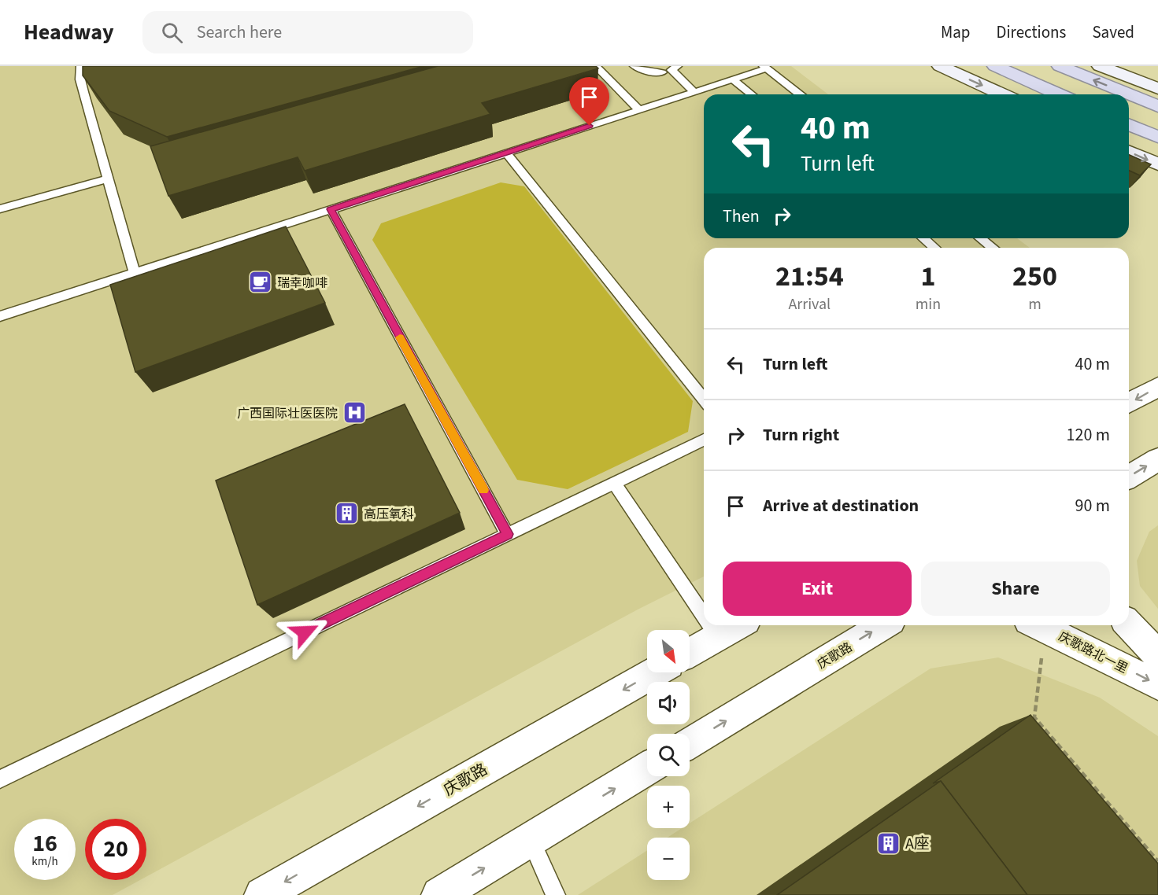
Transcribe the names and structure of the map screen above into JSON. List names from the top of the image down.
{
  "streets": {
    "street": ["庆歌路北一里", "庆歌路"]
  },
  "places": {
    "cafe": ["瑞幸咖啡"],
    "hospital": ["广西国际壮医医院"],
    "building": ["高压氧科", "A座"]
  },
  "north": "bottom right",
  "page": {
    "header": "Headway",
    "search": "Search here",
    "nav": ["Map", "Directions", "Saved"],
    "turn": ["40 m", "Turn left"],
    "then": "Then",
    "eta": [
      "21:54",
      "Arrival",
      "1",
      "min",
      "250",
      "m"
    ],
    "list": [
      {
        "name": "Turn left",
        "value": "40 m"
      },
      {
        "name": "Turn right",
        "value": "120 m"
      },
      {
        "name": "Arrive at destination",
        "value": "90 m"
      }
    ],
    "buttons": ["Exit", "Share"],
    "map_buttons": ["+", "−"],
    "speed": "16 km/h",
    "limit": "20"
  }
}
